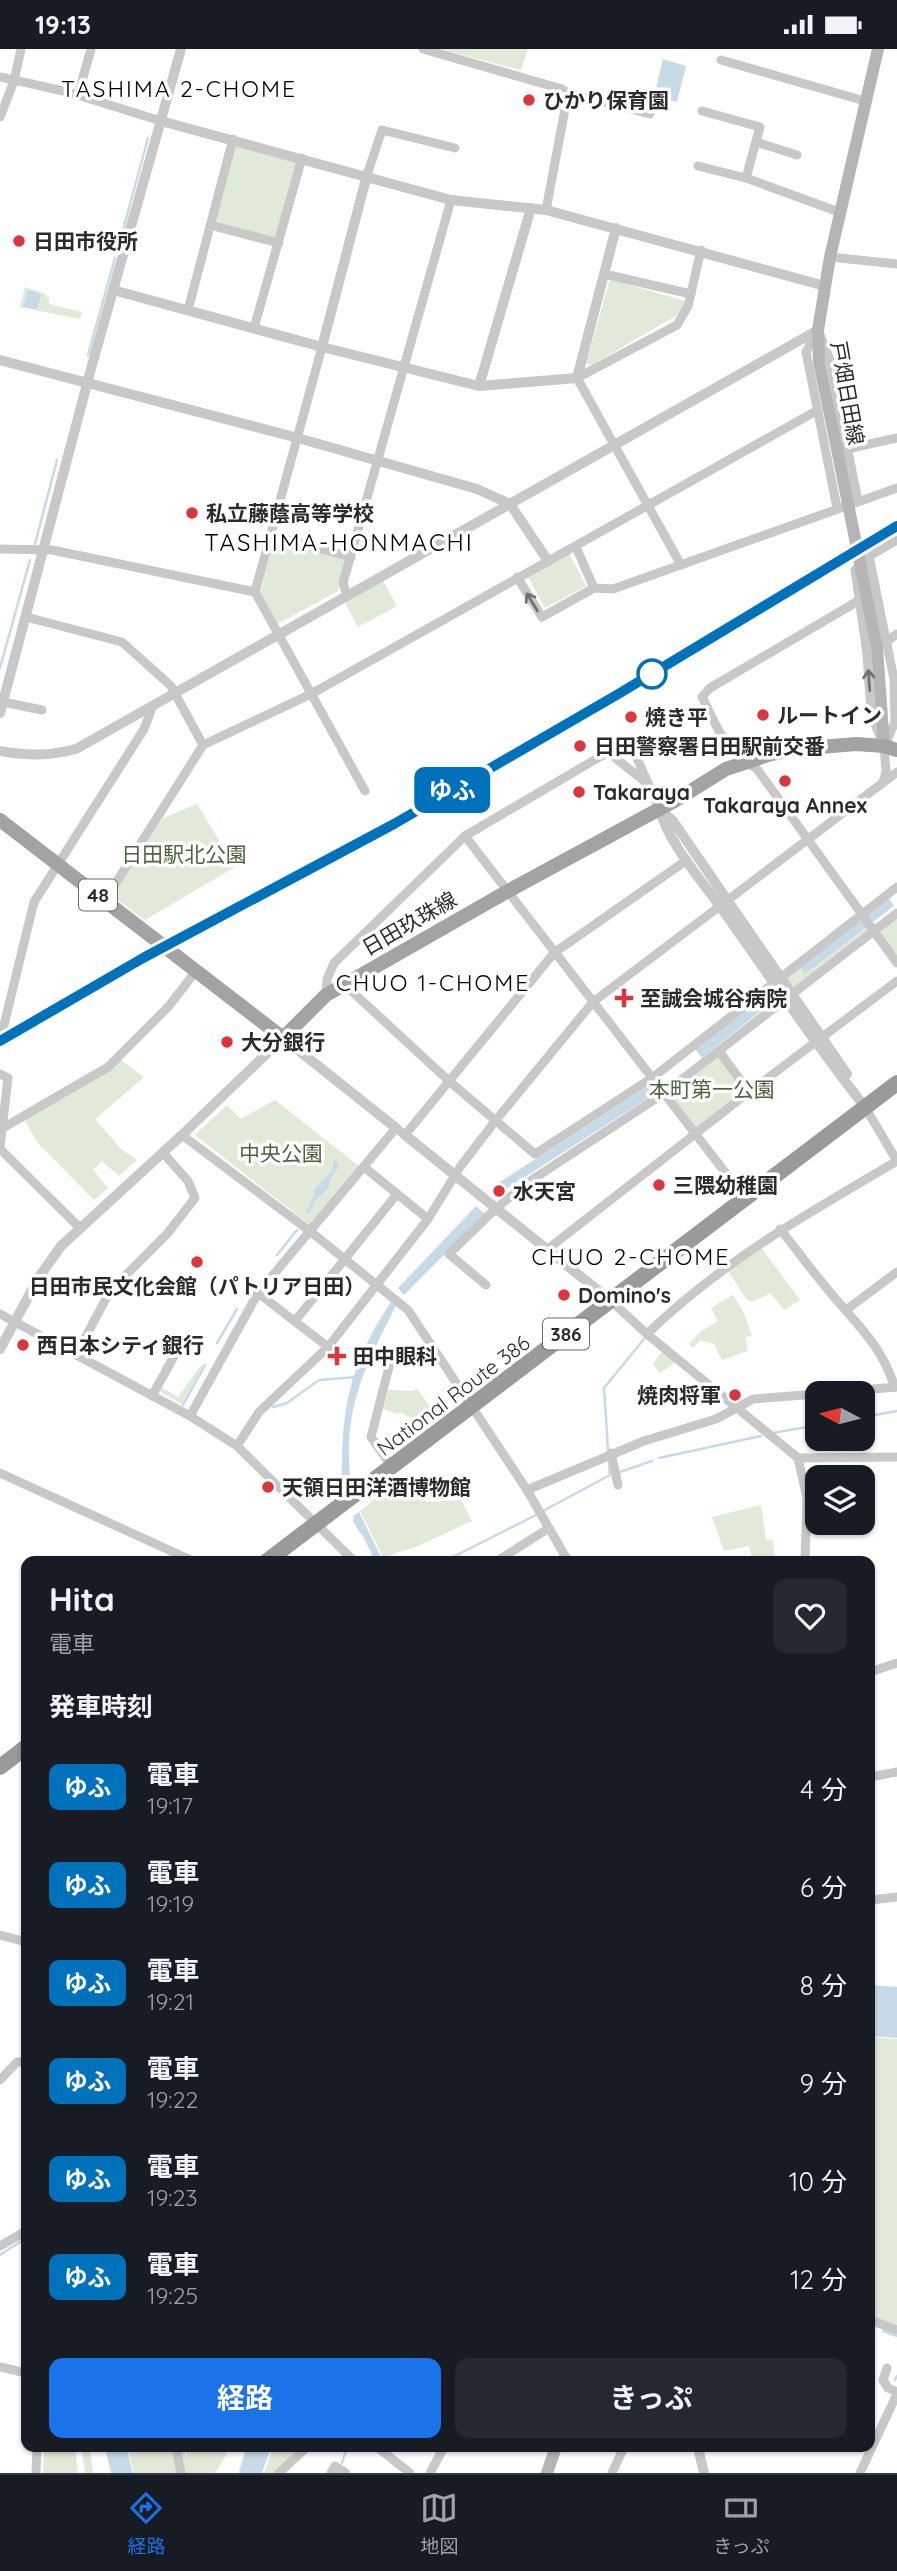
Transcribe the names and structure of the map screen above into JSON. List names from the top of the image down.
{
  "streets": {
    "highway": ["386", "National Route 386"],
    "main road": ["戸畑日田線", "48", "日田玖珠線"]
  },
  "crossings": [
    ["戸畑日田線", "日田玖珠線"],
    ["48", "日田玖珠線"]
  ],
  "districts": [
    "TASHIMA 2-CHOME",
    "TASHIMA-HONMACHI",
    "CHUO 1-CHOME",
    "CHUO 2-CHOME"
  ],
  "parks": ["日田駅北公園", "本町第一公園", "中央公園"],
  "places": {
    "other": [
      "ひかり保育園",
      "日田市役所",
      "私立藤蔭高等学校",
      "ルートイン",
      "焼き平",
      "日田警察署日田駅前交番",
      "Takaraya Annex",
      "Takaraya",
      "大分銀行",
      "三隈幼稚園",
      "水天宮",
      "日田市民文化会館（パトリア日田）",
      "Domino's",
      "西日本シティ銀行",
      "焼肉将軍",
      "天領日田洋酒博物館"
    ],
    "health": ["至誠会城谷病院", "田中眼科"]
  },
  "north": "left",
  "page": {
    "status": "19:13",
    "on_map": "ゆふ",
    "heading": [
      ["Hita", "電車"],
      "発車時刻"
    ],
    "list": [
      {
        "mark": "ゆふ",
        "name": "電車",
        "note": "19:17",
        "value": "4 分"
      },
      {
        "mark": "ゆふ",
        "name": "電車",
        "note": "19:19",
        "value": "6 分"
      },
      {
        "mark": "ゆふ",
        "name": "電車",
        "note": "19:21",
        "value": "8 分"
      },
      {
        "mark": "ゆふ",
        "name": "電車",
        "note": "19:22",
        "value": "9 分"
      },
      {
        "mark": "ゆふ",
        "name": "電車",
        "note": "19:23",
        "value": "10 分"
      },
      {
        "mark": "ゆふ",
        "name": "電車",
        "note": "19:25",
        "value": "12 分"
      }
    ],
    "buttons": ["経路", "きっぷ"],
    "tabs": ["経路", "地図", "きっぷ"]
  }
}
